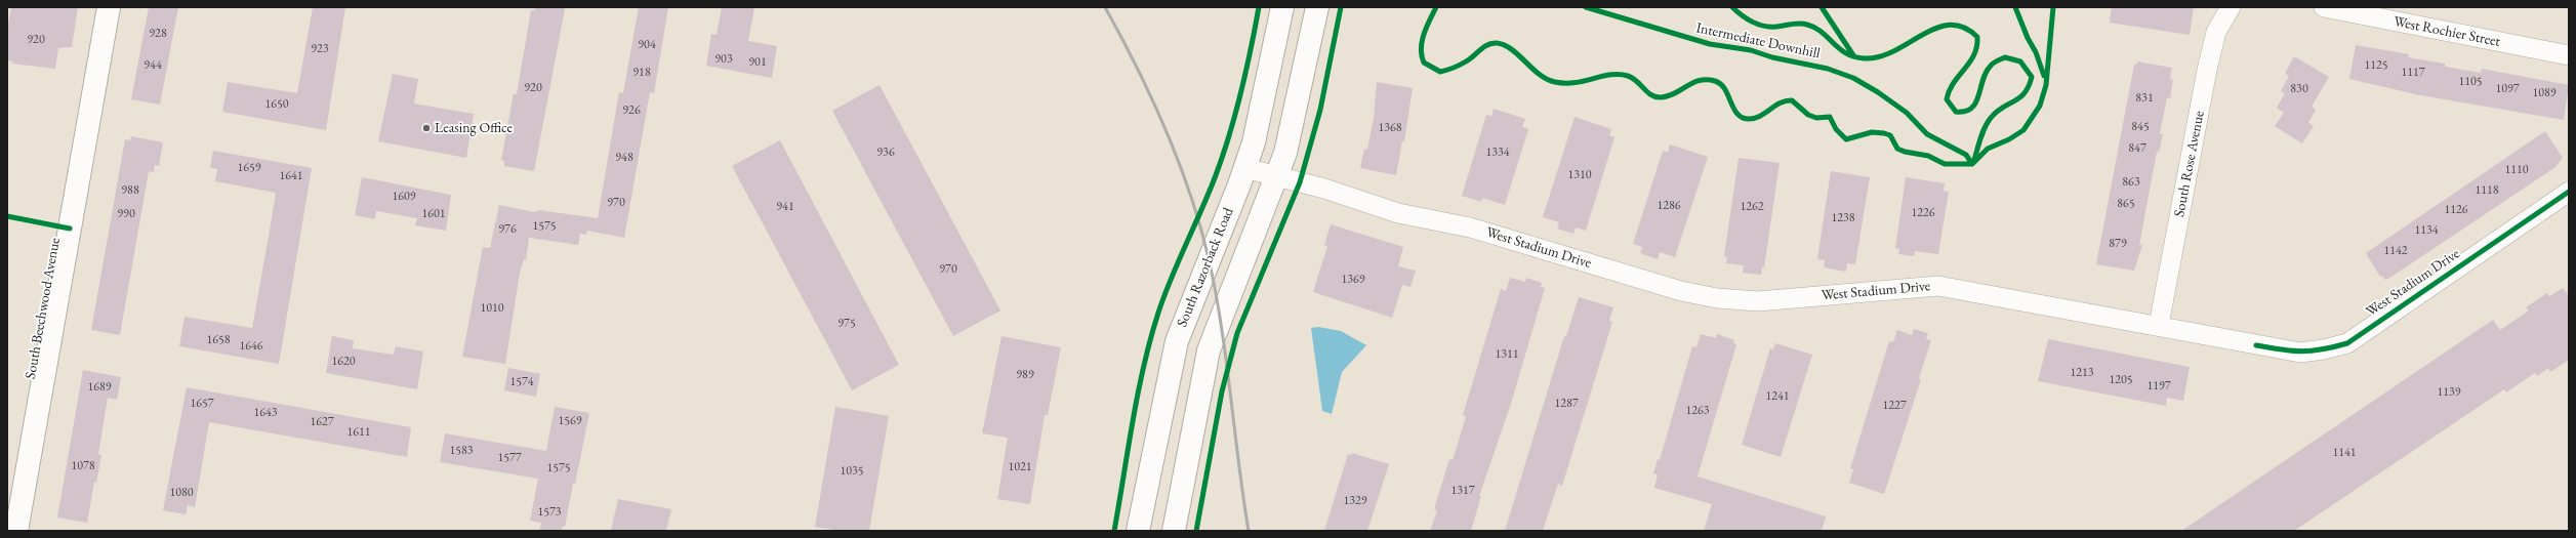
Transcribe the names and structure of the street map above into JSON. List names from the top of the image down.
{
  "streets": {
    "main road": ["South Razorback Road", "South Beechwood Avenue"],
    "street": ["West Rochier Street", "South Rose Avenue", "West Stadium Drive"],
    "cycle path": ["Intermediate Downhill"]
  },
  "crossings": [
    ["South Rose Avenue", "West Stadium Drive"],
    ["West Stadium Drive", "South Razorback Road"]
  ],
  "places": ["Leasing Office"],
  "house_numbers": [
    "928",
    "920",
    "904",
    "923",
    "903",
    "901",
    "944",
    "1125",
    "918",
    "1117",
    "1105",
    "920",
    "830",
    "1097",
    "1089",
    "831",
    "1650",
    "926",
    "845",
    "1368",
    "847",
    "936",
    "1334",
    "948",
    "1659",
    "1110",
    "1310",
    "1641",
    "863",
    "988",
    "1118",
    "1609",
    "970",
    "865",
    "1286",
    "941",
    "1262",
    "1126",
    "1226",
    "990",
    "1601",
    "1238",
    "1575",
    "976",
    "1134",
    "879",
    "1142",
    "970",
    "1369",
    "1010",
    "975",
    "1658",
    "1646",
    "1311",
    "1620",
    "1213",
    "989",
    "1205",
    "1574",
    "1197",
    "1689",
    "1139",
    "1241",
    "1657",
    "1287",
    "1227",
    "1263",
    "1643",
    "1569",
    "1627",
    "1611",
    "1583",
    "1141",
    "1577",
    "1078",
    "1021",
    "1575",
    "1035",
    "1317",
    "1080",
    "1329",
    "1573"
  ]
}
